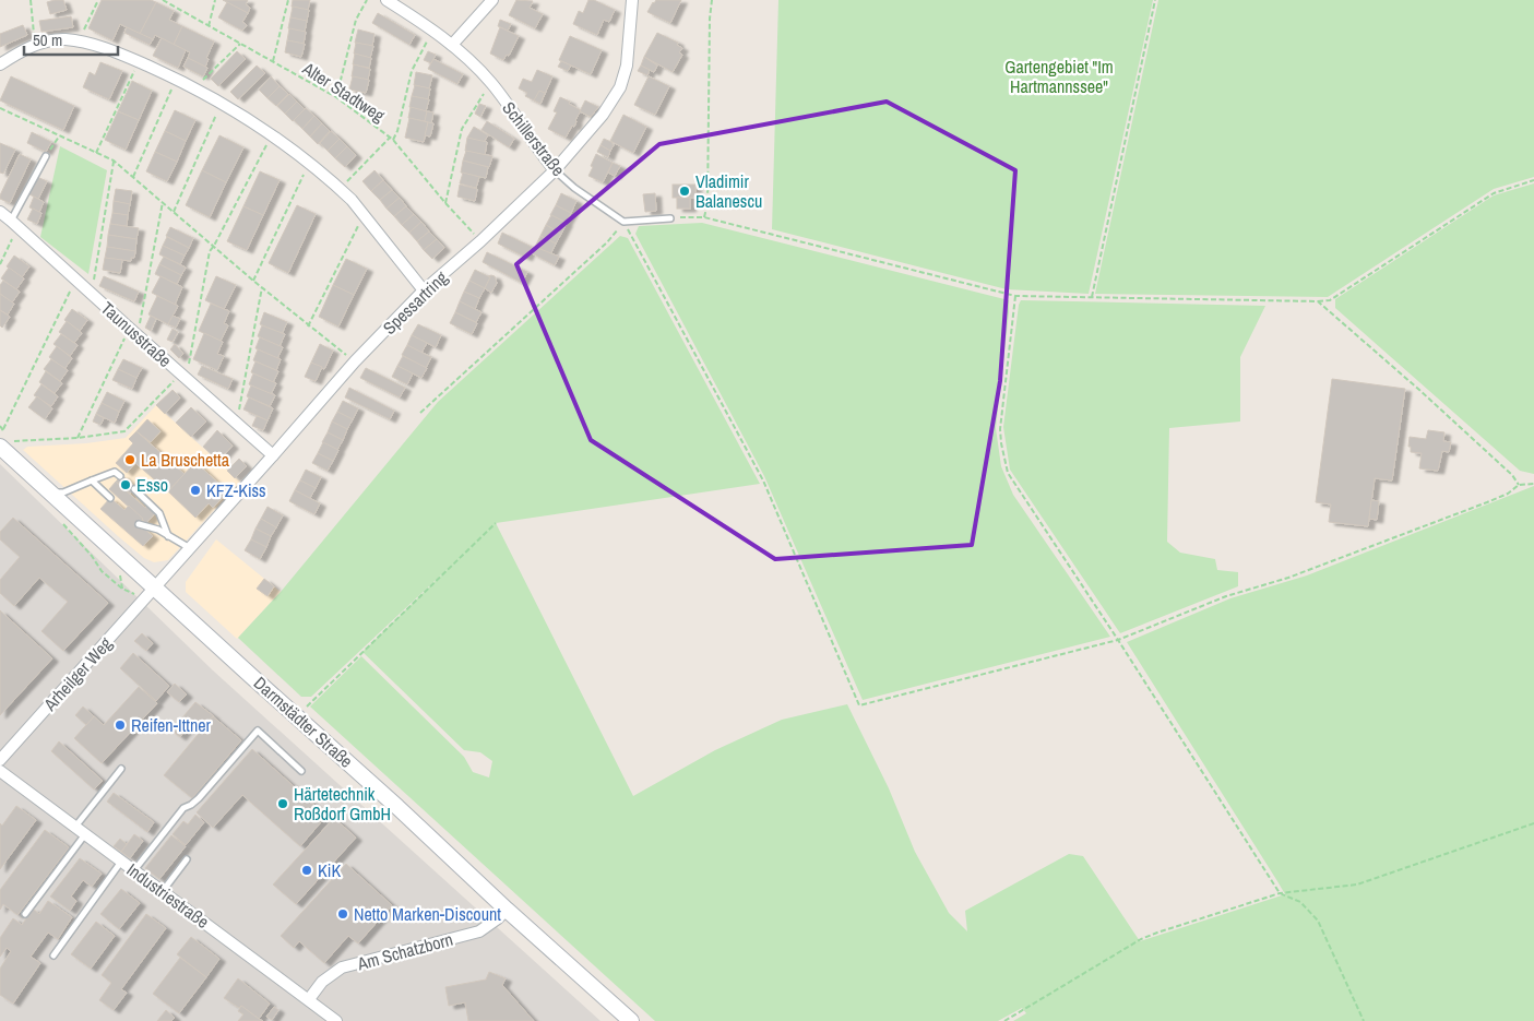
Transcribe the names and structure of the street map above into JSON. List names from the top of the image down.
{
  "streets": {
    "main road": ["Darmstädter Straße"],
    "street": [
      "Schillerstraße",
      "Spessartring",
      "Taunusstraße",
      "Arheilger Weg",
      "Industriestraße",
      "Am Schatzborn"
    ],
    "path": ["Alter Stadtweg"]
  },
  "crossings": [
    ["Alter Stadtweg", "Spessartring"],
    ["Schillerstraße", "Spessartring"],
    ["Spessartring", "Taunusstraße"],
    ["Spessartring", "Arheilger Weg"],
    ["Spessartring", "Darmstädter Straße"],
    ["Arheilger Weg", "Darmstädter Straße"],
    ["Darmstädter Straße", "Am Schatzborn"],
    ["Industriestraße", "Am Schatzborn"]
  ],
  "parks": ["Gartengebiet \"Im Hartmannssee\""],
  "places": [
    "Vladimir Balanescu",
    "La Bruschetta",
    "Esso",
    "KFZ-Kiss",
    "Reifen-Ittner",
    "Härtetechnik Roßdorf GmbH",
    "KiK",
    "Netto Marken-Discount"
  ],
  "scale_bar": "50 m"
}
